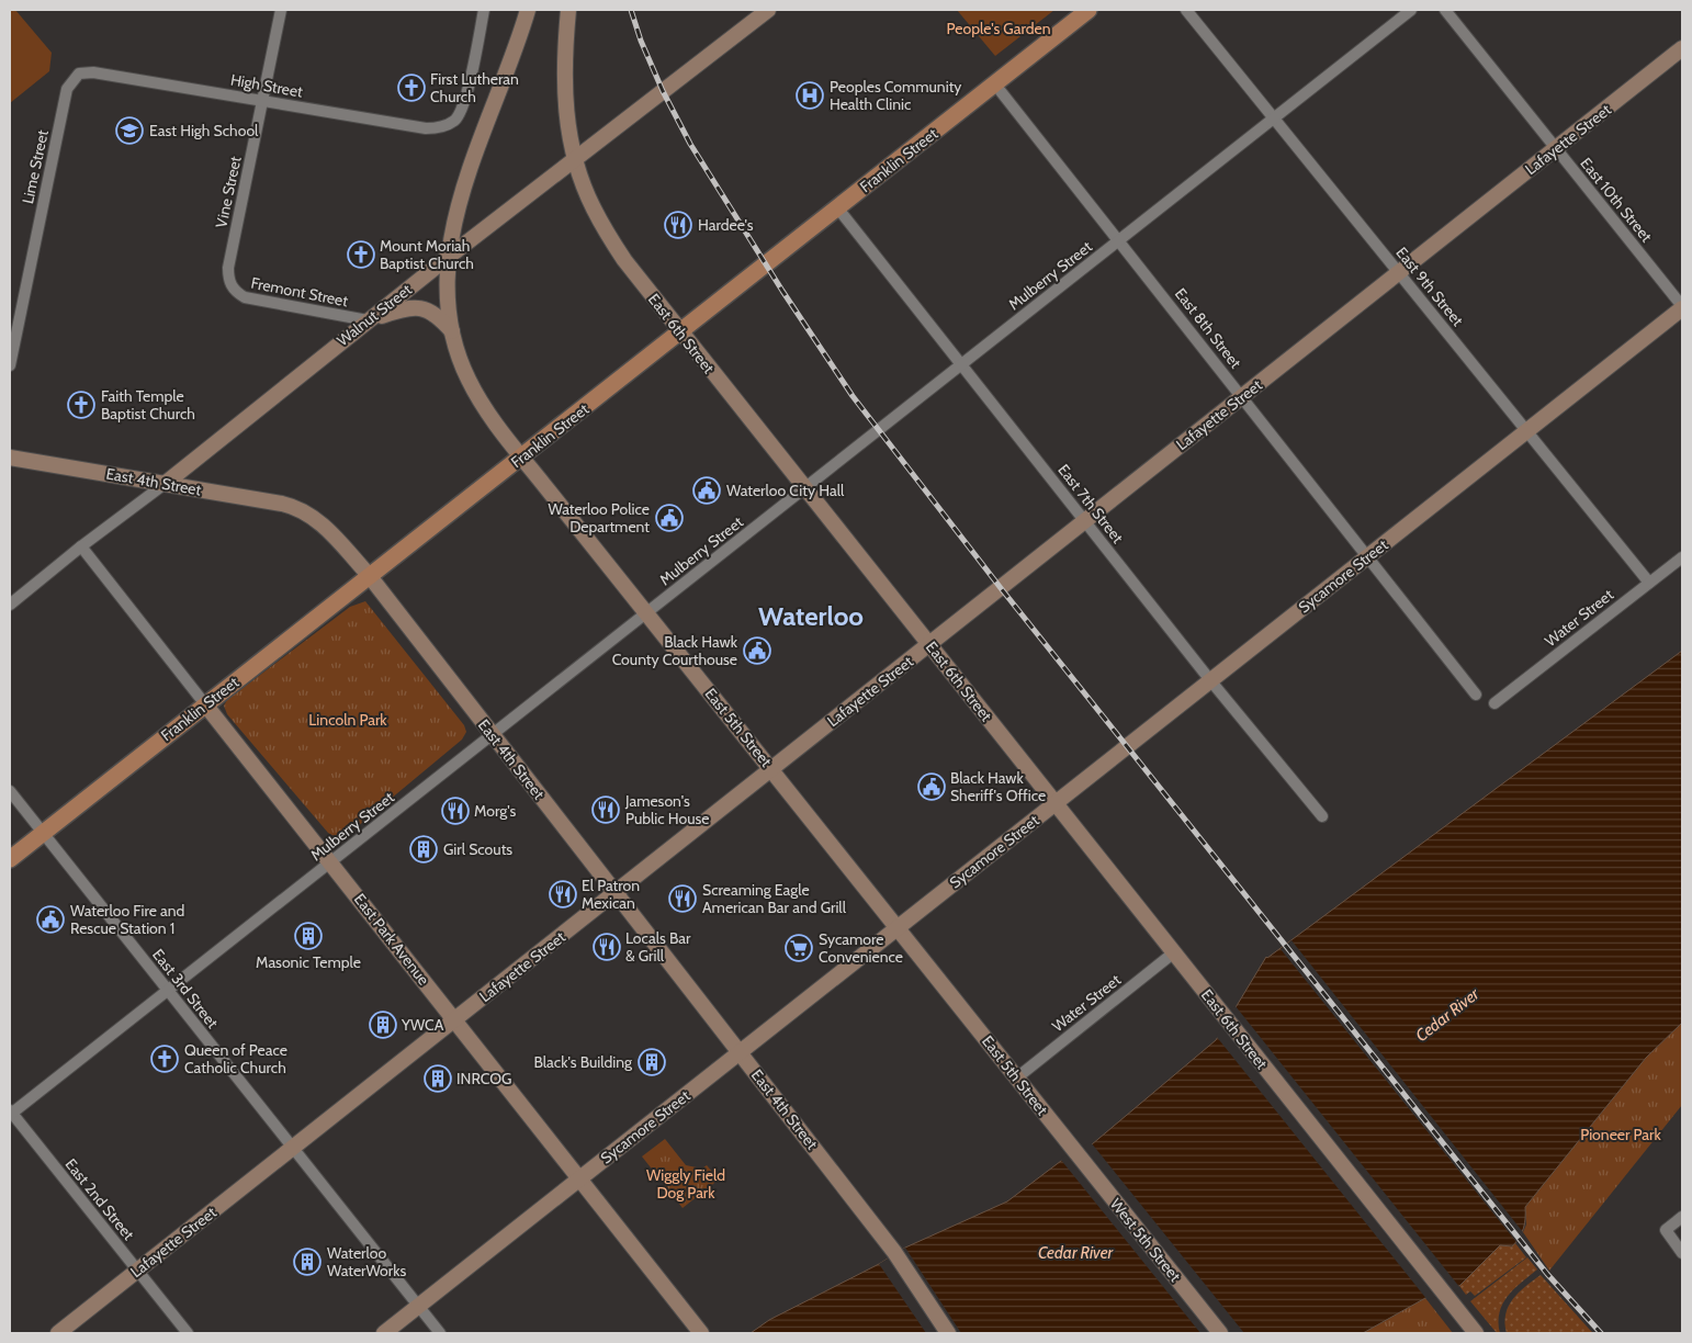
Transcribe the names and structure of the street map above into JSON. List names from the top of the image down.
{
  "streets": {
    "main road": ["Franklin Street"],
    "street": [
      "High Street",
      "Lafayette Street",
      "Lime Street",
      "Vine Street",
      "East 10th Street",
      "Mulberry Street",
      "East 9th Street",
      "Fremont Street",
      "Walnut Street",
      "East 8th Street",
      "East 6th Street",
      "East 4th Street",
      "East 7th Street",
      "Sycamore Street",
      "Water Street",
      "East 5th Street",
      "East Park Avenue",
      "East 3rd Street",
      "East 2nd Street",
      "West 5th Street"
    ]
  },
  "crossings": [
    ["High Street", "Lime Street"],
    ["High Street", "Vine Street"],
    ["Lafayette Street", "East 10th Street"],
    ["Lafayette Street", "East 9th Street"],
    ["Lafayette Street", "East 8th Street"],
    ["Lafayette Street", "East 6th Street"],
    ["Lafayette Street", "East 4th Street"],
    ["Lafayette Street", "East 7th Street"],
    ["Lafayette Street", "East 5th Street"],
    ["Lafayette Street", "East Park Avenue"],
    ["Lafayette Street", "East 3rd Street"],
    ["Lafayette Street", "East 2nd Street"],
    ["Franklin Street", "East 8th Street"],
    ["Franklin Street", "East 6th Street"],
    ["Franklin Street", "East 4th Street"],
    ["Franklin Street", "East 7th Street"],
    ["Franklin Street", "East 5th Street"],
    ["Franklin Street", "East Park Avenue"],
    ["Franklin Street", "East 3rd Street"],
    ["Vine Street", "Fremont Street"],
    ["East 10th Street", "Sycamore Street"],
    ["Mulberry Street", "East 9th Street"],
    ["Mulberry Street", "East 8th Street"],
    ["Mulberry Street", "East 6th Street"],
    ["Mulberry Street", "East 4th Street"],
    ["Mulberry Street", "East 7th Street"],
    ["Mulberry Street", "East 5th Street"],
    ["Mulberry Street", "East Park Avenue"],
    ["Mulberry Street", "East 3rd Street"],
    ["Mulberry Street", "East 2nd Street"],
    ["East 9th Street", "Sycamore Street"],
    ["East 9th Street", "Water Street"],
    ["Fremont Street", "Walnut Street"],
    ["Walnut Street", "East 6th Street"],
    ["Walnut Street", "East 4th Street"],
    ["Walnut Street", "East 5th Street"],
    ["Walnut Street", "East Park Avenue"],
    ["East 8th Street", "Sycamore Street"],
    ["East 6th Street", "Sycamore Street"],
    ["East 6th Street", "Water Street"],
    ["East 4th Street", "Sycamore Street"],
    ["East 7th Street", "Sycamore Street"],
    ["Sycamore Street", "East 5th Street"],
    ["Sycamore Street", "East Park Avenue"],
    ["Sycamore Street", "East 3rd Street"],
    ["Water Street", "East 5th Street"],
    ["East 5th Street", "West 5th Street"]
  ],
  "districts": ["Waterloo"],
  "water": ["Cedar River"],
  "parks": [
    "People's Garden",
    "Lincoln Park",
    "Pioneer Park",
    "Wiggly Field Dog Park"
  ],
  "places": {
    "church": [
      "First Lutheran Church",
      "Mount Moriah Baptist Church",
      "Faith Temple Baptist Church",
      "Queen of Peace Catholic Church"
    ],
    "hospital": ["Peoples Community Health Clinic"],
    "school or university": ["East High School"],
    "restaurant": [
      "Hardee's",
      "Jameson's Public House",
      "Morg's",
      "El Patron Mexican",
      "Screaming Eagle American Bar and Grill",
      "Locals Bar & Grill"
    ],
    "public building": [
      "Waterloo City Hall",
      "Waterloo Police Department",
      "Black Hawk County Courthouse",
      "Black Hawk Sheriff's Office",
      "Waterloo Fire and Rescue Station 1"
    ],
    "building": [
      "Girl Scouts",
      "Masonic Temple",
      "YWCA",
      "Black's Building",
      "INRCOG",
      "Waterloo WaterWorks"
    ],
    "supermarket": ["Sycamore Convenience"]
  }
}
